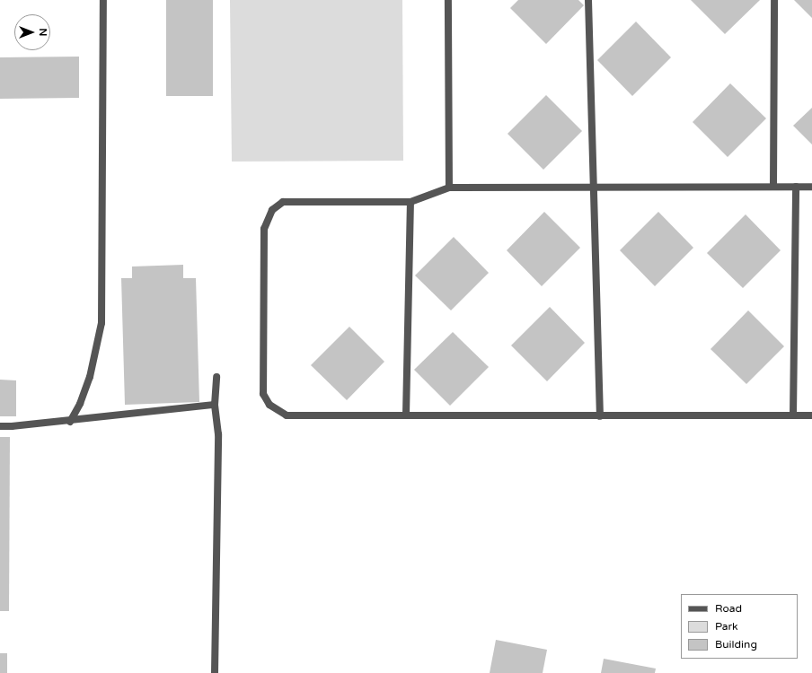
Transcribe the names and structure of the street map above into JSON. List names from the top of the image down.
{
  "legend": ["Road", "Park", "Building"],
  "north": "right"
}
